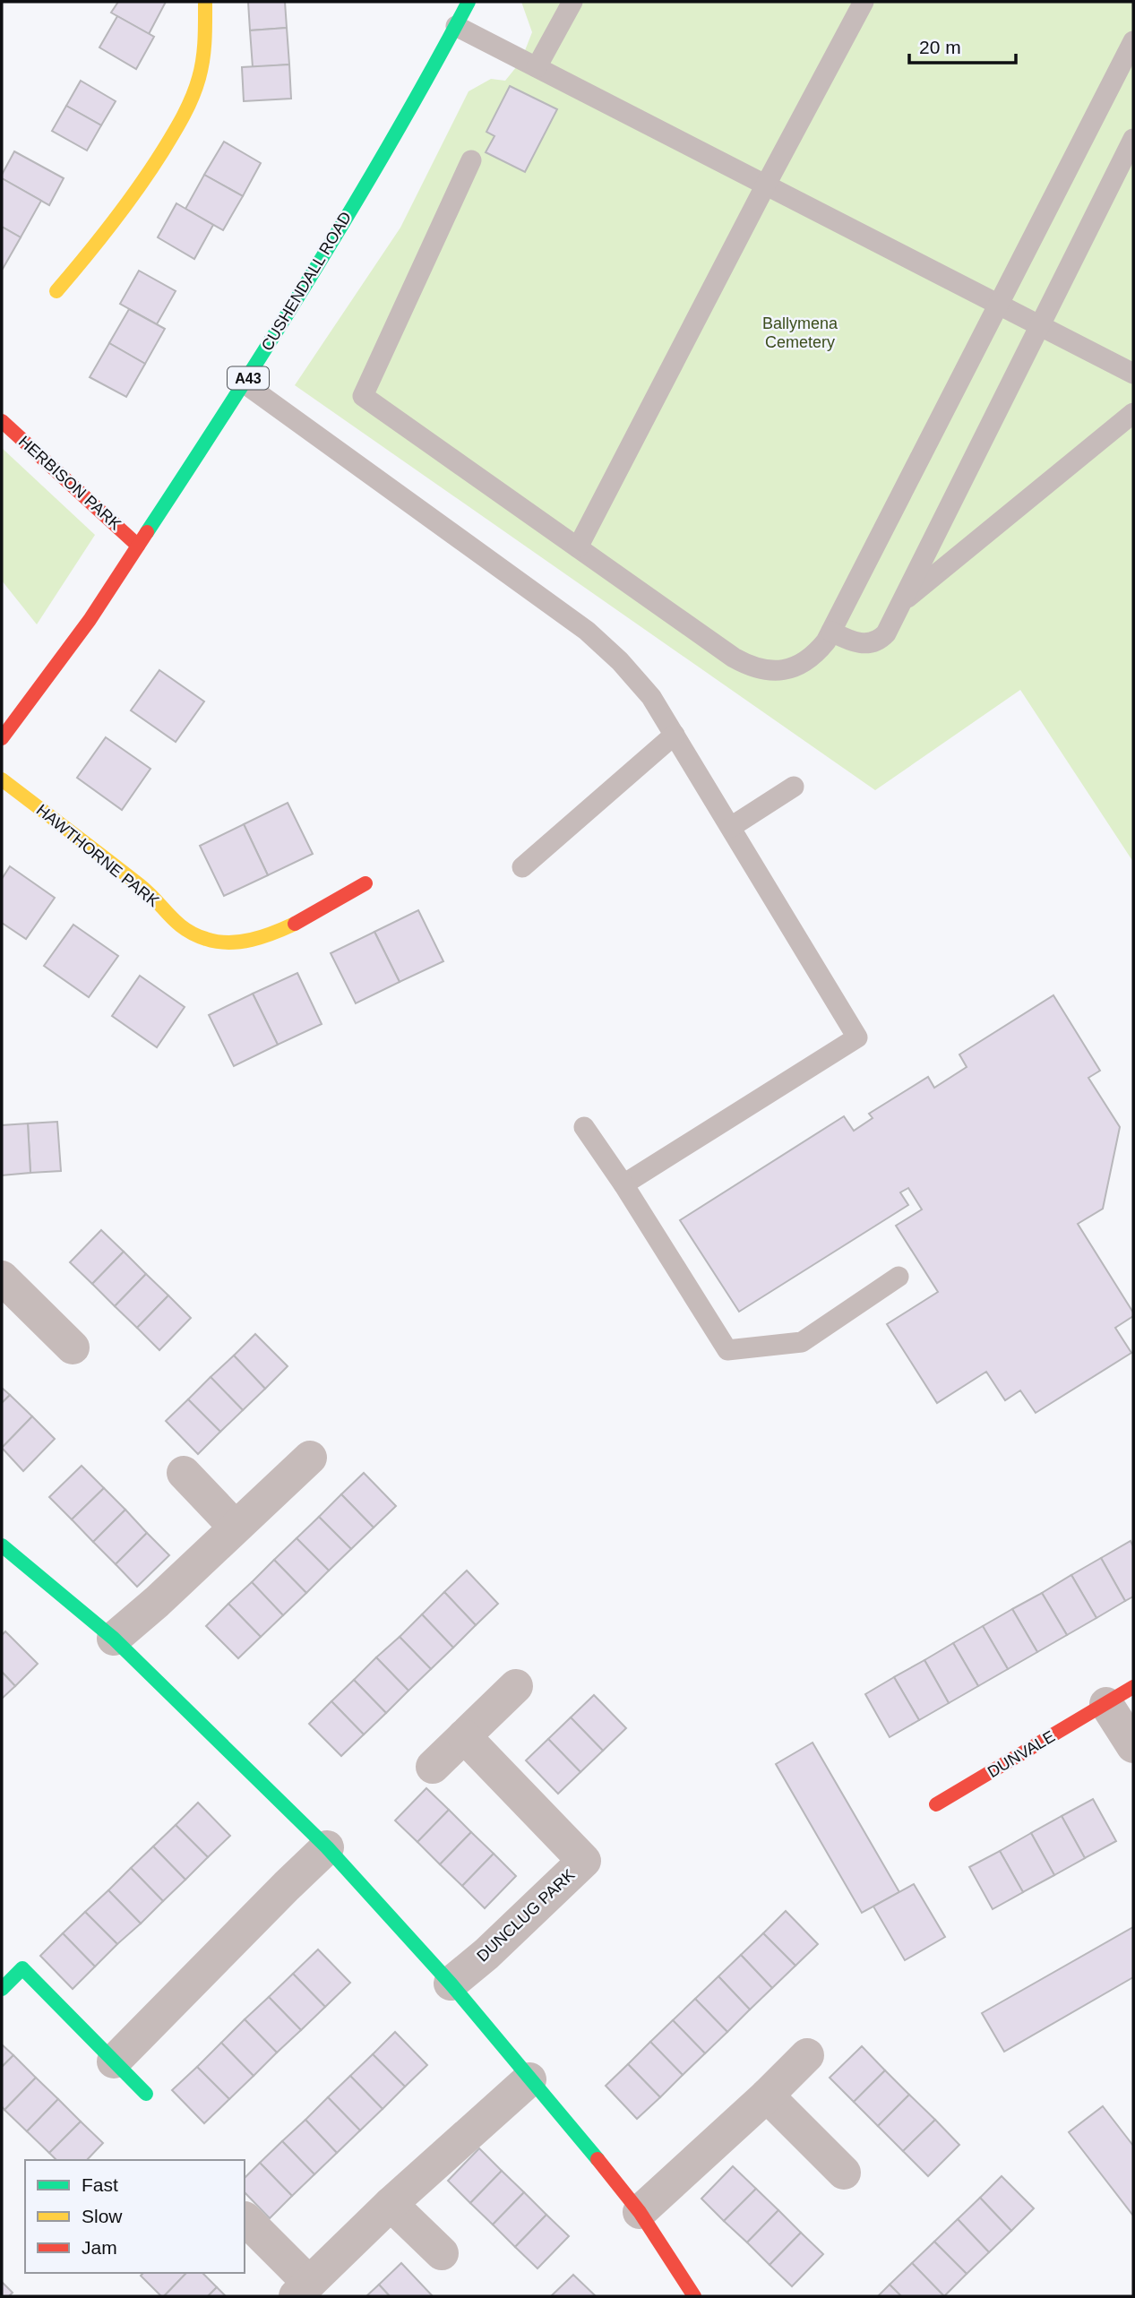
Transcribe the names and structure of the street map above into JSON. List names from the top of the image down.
{
  "streets": {
    "street": [
      "CUSHENDALL ROAD",
      "A43",
      "HERBISON PARK",
      "HAWTHORNE PARK",
      "DUNVALE",
      "DUNCLUG PARK"
    ]
  },
  "crossings": [
    ["CUSHENDALL ROAD", "HERBISON PARK"]
  ],
  "parks": ["Ballymena Cemetery"],
  "legend": ["Fast", "Slow", "Jam"],
  "scale_bar": "20 m"
}
